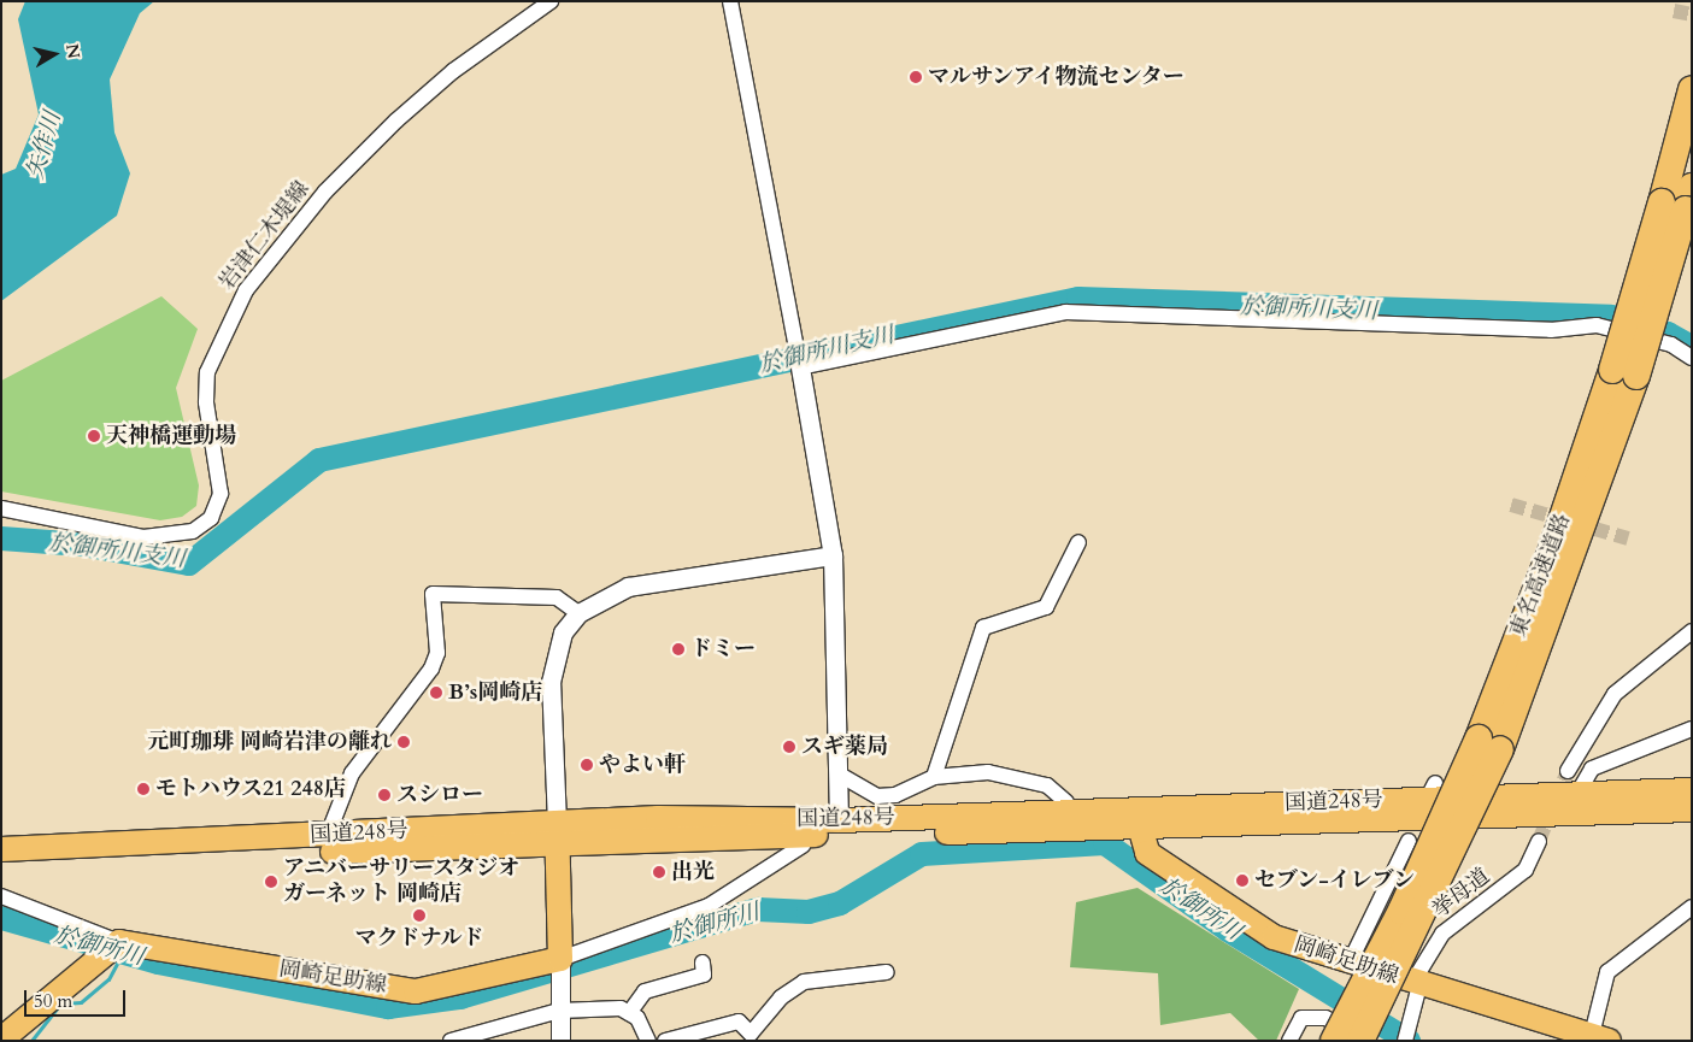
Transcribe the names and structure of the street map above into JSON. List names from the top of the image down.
{
  "streets": {
    "highway": ["東名高速道路"],
    "main road": ["国道248号", "岡崎足助線"],
    "street": ["岩津仁木堤線", "挙母道"]
  },
  "crossings": [
    ["国道248号", "岡崎足助線"],
    ["挙母道", "岡崎足助線"]
  ],
  "water": ["矢作川", "於御所川支川", "於御所川"],
  "places": [
    "マルサンアイ物流センター",
    "天神橋運動場",
    "ドミー",
    "B’s岡崎店",
    "元町珈琲 岡崎岩津の離れ",
    "スギ薬局",
    "やよい軒",
    "モトハウス21 248店",
    "スシロー",
    "出光",
    "セブン-イレブン",
    "アニバーサリースタジオ ガーネット 岡崎店",
    "マクドナルド"
  ],
  "scale_bar": "50 m",
  "north": "right"
}
